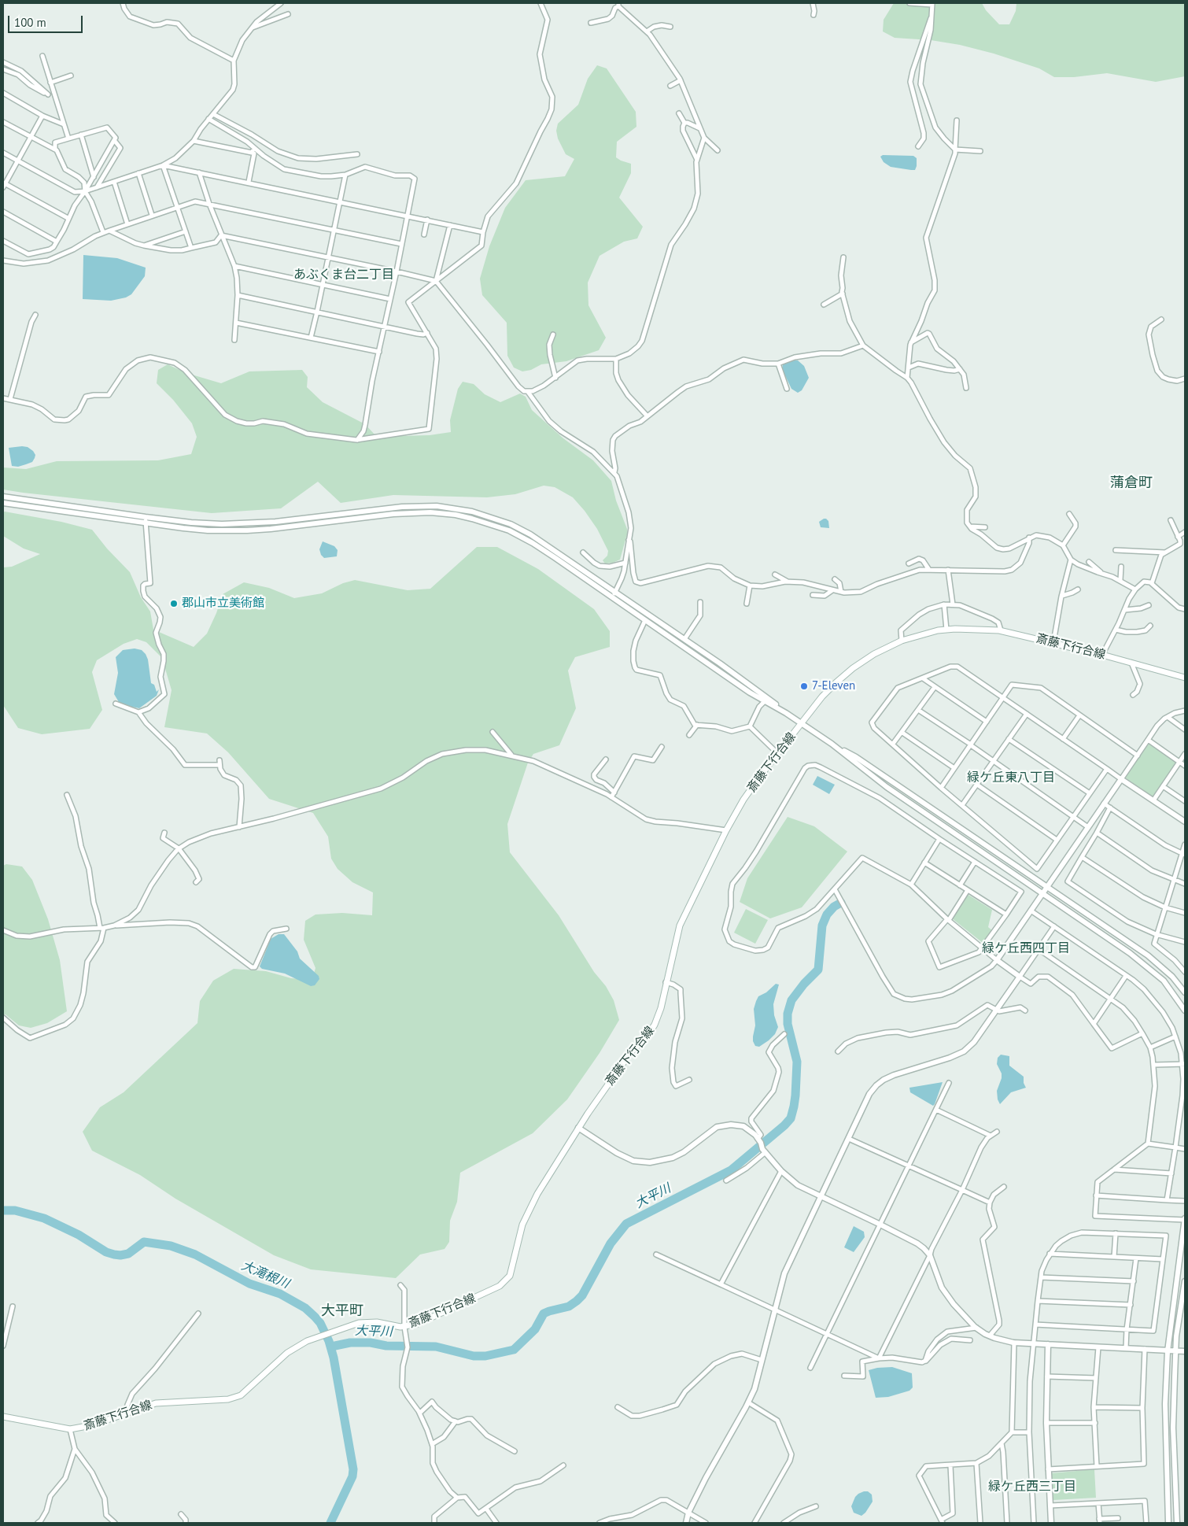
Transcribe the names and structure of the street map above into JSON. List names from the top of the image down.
{
  "streets": {
    "main road": ["斎藤下行合線"]
  },
  "districts": [
    "あぶくま台二丁目",
    "蒲倉町",
    "緑ケ丘東八丁目",
    "緑ケ丘西四丁目",
    "大平町",
    "緑ケ丘西三丁目"
  ],
  "water": ["大平川", "大滝根川"],
  "places": ["郡山市立美術館", "7-Eleven"],
  "scale_bar": "100 m"
}
